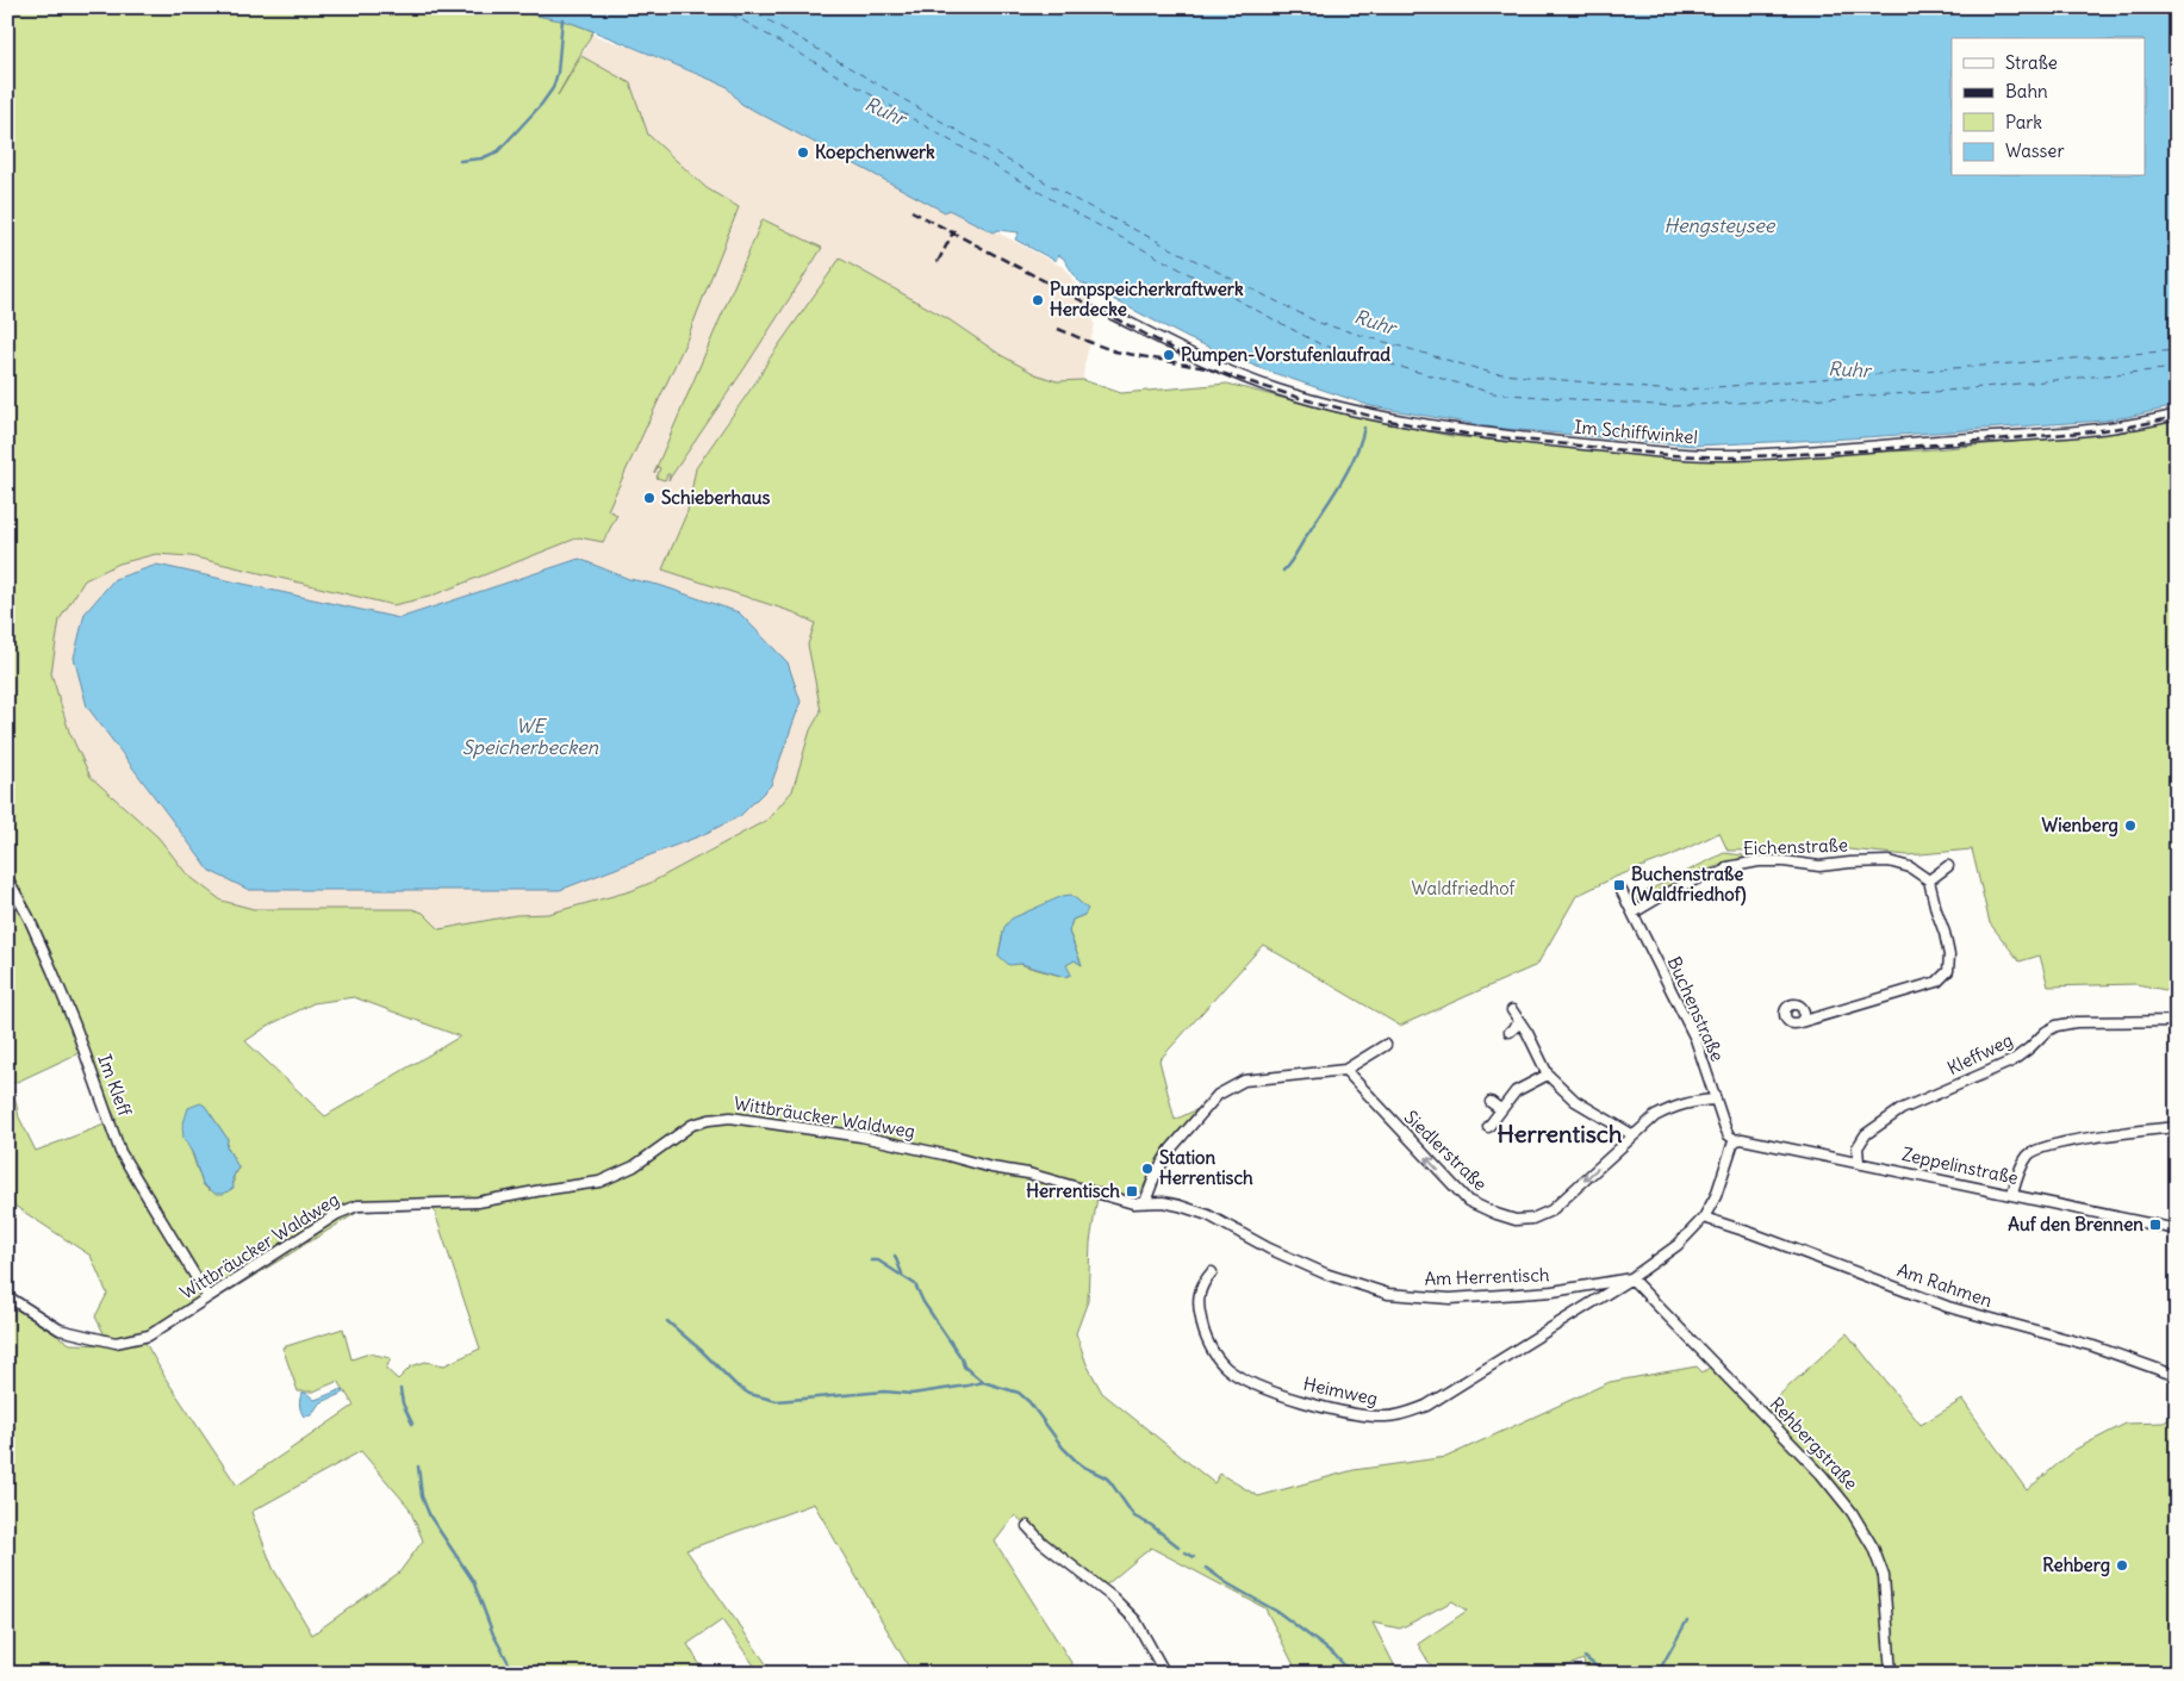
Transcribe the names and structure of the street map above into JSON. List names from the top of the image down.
{
  "streets": {
    "street": [
      "Im Schiffwinkel",
      "Eichenstraße",
      "Buchenstraße",
      "Kleffweg",
      "Im Kleff",
      "Wittbräucker Waldweg",
      "Siedlerstraße",
      "Zeppelinstraße",
      "Am Herrentisch",
      "Am Rahmen",
      "Heimweg",
      "Rehbergstraße"
    ]
  },
  "crossings": [
    ["Eichenstraße", "Buchenstraße"],
    ["Buchenstraße", "Siedlerstraße"],
    ["Buchenstraße", "Zeppelinstraße"],
    ["Buchenstraße", "Am Herrentisch"],
    ["Kleffweg", "Zeppelinstraße"],
    ["Im Kleff", "Wittbräucker Waldweg"],
    ["Wittbräucker Waldweg", "Am Herrentisch"],
    ["Zeppelinstraße", "Am Herrentisch"],
    ["Am Herrentisch", "Am Rahmen"],
    ["Am Herrentisch", "Heimweg"],
    ["Am Herrentisch", "Rehbergstraße"],
    ["Heimweg", "Rehbergstraße"]
  ],
  "districts": ["Herrentisch"],
  "water": ["Ruhr", "Hengsteysee", "WE Speicherbecken"],
  "parks": ["Waldfriedhof"],
  "places": {
    "other": [
      "Koepchenwerk",
      "Pumpspeicherkraftwerk Herdecke",
      "Pumpen-Vorstufenlaufrad",
      "Schieberhaus",
      "Wienberg",
      "Station Herrentisch",
      "Rehberg"
    ],
    "transit": ["Buchenstraße (Waldfriedhof)", "Herrentisch", "Auf den Brennen"]
  },
  "legend": [
    "Straße",
    "Bahn",
    "Park",
    "Wasser"
  ]
}
